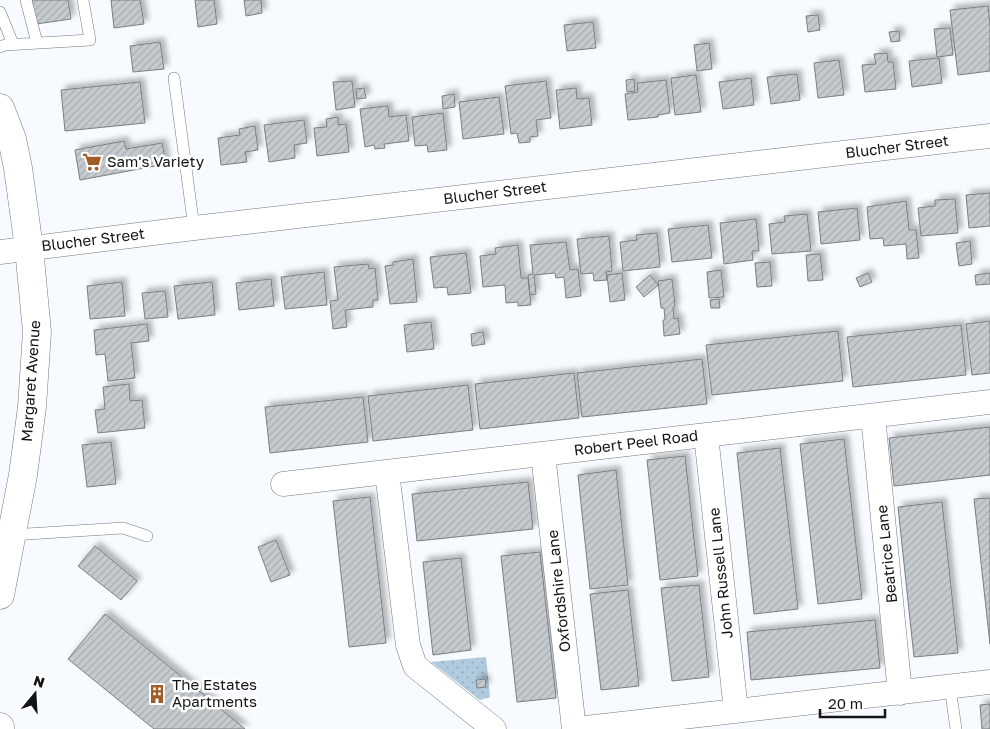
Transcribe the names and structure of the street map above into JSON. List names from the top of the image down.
{
  "streets": {
    "street": [
      "Blucher Street",
      "Margaret Avenue",
      "Robert Peel Road",
      "Beatrice Lane",
      "John Russell Lane",
      "Oxfordshire Lane"
    ]
  },
  "crossings": [
    ["Blucher Street", "Margaret Avenue"],
    ["Robert Peel Road", "Beatrice Lane"],
    ["Robert Peel Road", "John Russell Lane"],
    ["Robert Peel Road", "Oxfordshire Lane"]
  ],
  "places": {
    "supermarket": ["Sam's Variety"],
    "building": ["The Estates Apartments"]
  },
  "scale_bar": "20 m",
  "north": "top"
}
